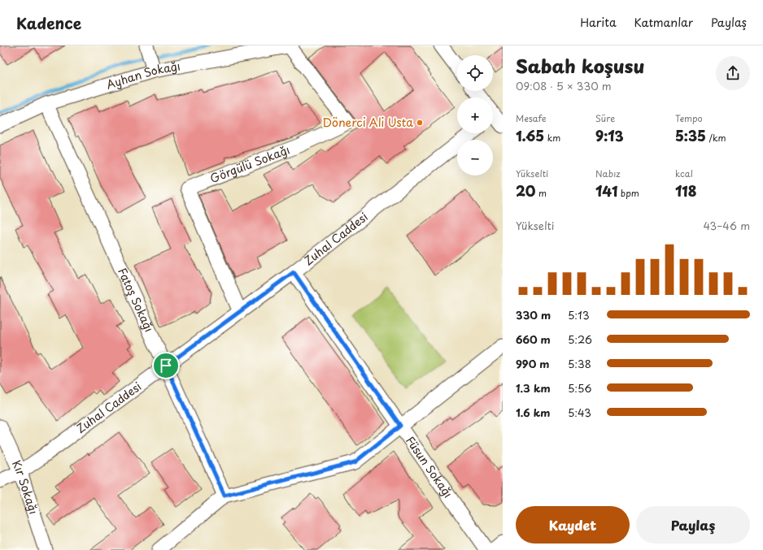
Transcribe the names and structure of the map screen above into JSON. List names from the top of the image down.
{
  "streets": {
    "street": [
      "Ayhan Sokağı",
      "Görgülü Sokağı",
      "Zuhal Caddesi",
      "Fatoş Sokağı",
      "Füsun Sokağı",
      "Kır Sokağı"
    ]
  },
  "crossings": [
    ["Ayhan Sokağı", "Görgülü Sokağı"],
    ["Ayhan Sokağı", "Fatoş Sokağı"],
    ["Görgülü Sokağı", "Zuhal Caddesi"],
    ["Zuhal Caddesi", "Fatoş Sokağı"],
    ["Zuhal Caddesi", "Füsun Sokağı"],
    ["Zuhal Caddesi", "Kır Sokağı"]
  ],
  "places": ["Dönerci Ali Usta"],
  "page": {
    "header": "Kadence",
    "nav": ["Harita", "Katmanlar", "Paylaş"],
    "heading": ["Sabah koşusu", "09:08 · 5 × 330 m"],
    "map_buttons": ["+", "−"],
    "stats": [
      ["Mesafe", "1.65 km"],
      ["Süre", "9:13"],
      ["Tempo", "5:35 /km"],
      ["Yükselti", "20 m"],
      ["Nabız", "141 bpm"],
      ["kcal", "118"]
    ],
    "chart": ["Yükselti", "43–46 m"],
    "list": [
      {
        "name": "330 m",
        "note": "5:13"
      },
      {
        "name": "660 m",
        "note": "5:26"
      },
      {
        "name": "990 m",
        "note": "5:38"
      },
      {
        "name": "1.3 km",
        "note": "5:56"
      },
      {
        "name": "1.6 km",
        "note": "5:43"
      }
    ],
    "buttons": ["Kaydet", "Paylaş"]
  }
}
